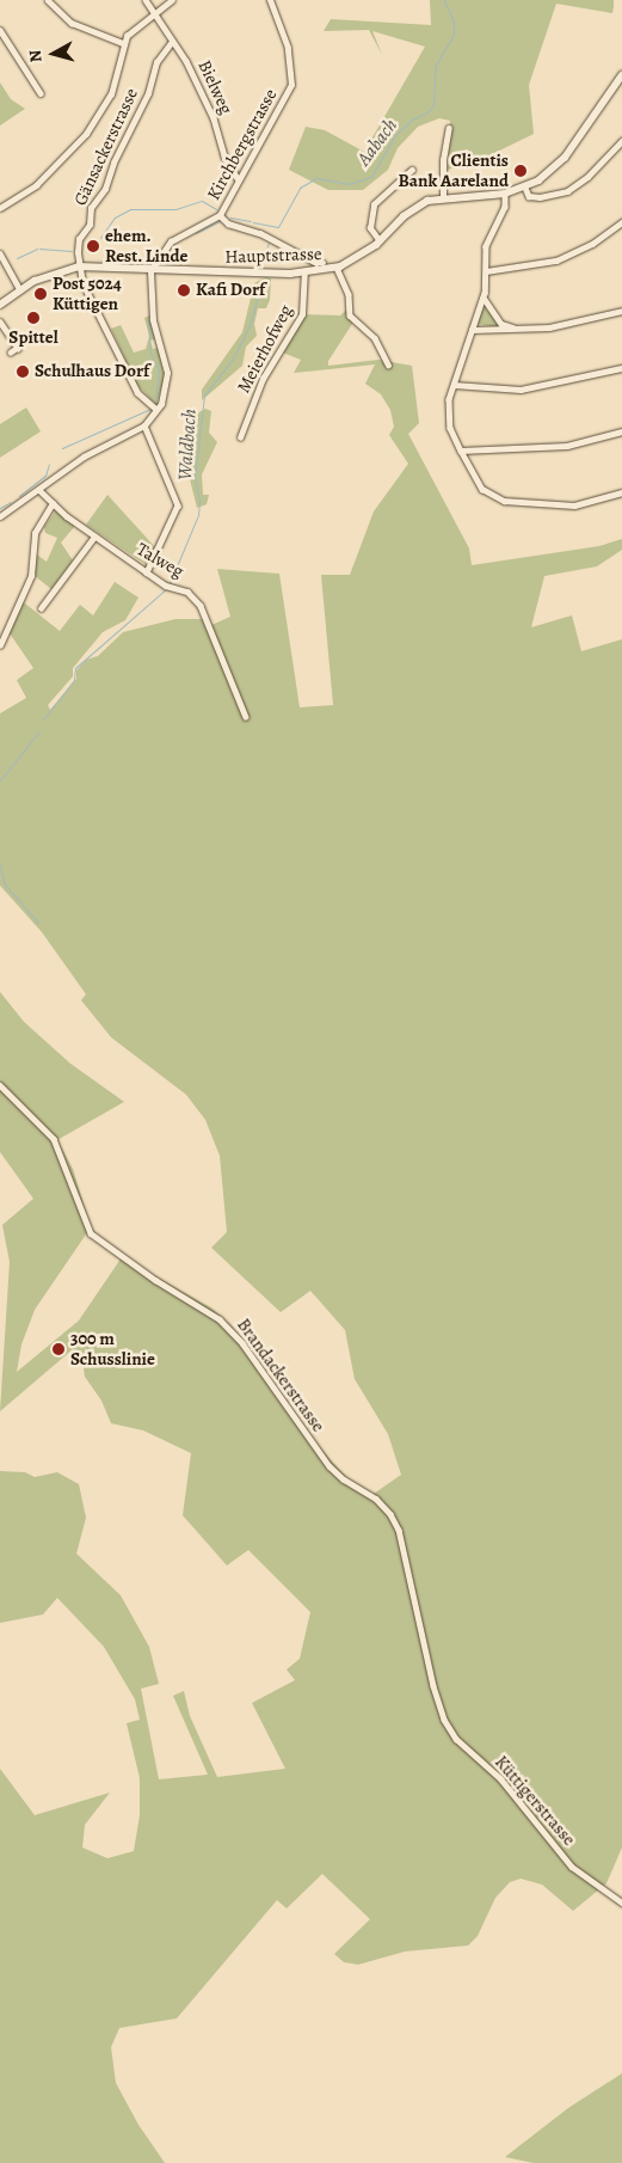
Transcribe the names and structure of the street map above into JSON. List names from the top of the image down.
{
  "streets": {
    "street": [
      "Bielweg",
      "Kirchbergstrasse",
      "Gänsackerstrasse",
      "Hauptstrasse",
      "Meierhofweg",
      "Talweg",
      "Brandackerstrasse",
      "Küttigerstrasse"
    ]
  },
  "crossings": [
    ["Bielweg", "Kirchbergstrasse"],
    ["Bielweg", "Gänsackerstrasse"],
    ["Kirchbergstrasse", "Hauptstrasse"],
    ["Gänsackerstrasse", "Hauptstrasse"],
    ["Hauptstrasse", "Meierhofweg"],
    ["Brandackerstrasse", "Küttigerstrasse"]
  ],
  "water": ["Aabach", "Waldbach"],
  "places": [
    "Clientis Bank Aareland",
    "ehem. Rest. Linde",
    "Kafi Dorf",
    "Post 5024 Küttigen",
    "Spittel",
    "Schulhaus Dorf",
    "300 m Schusslinie"
  ],
  "north": "left"
}
